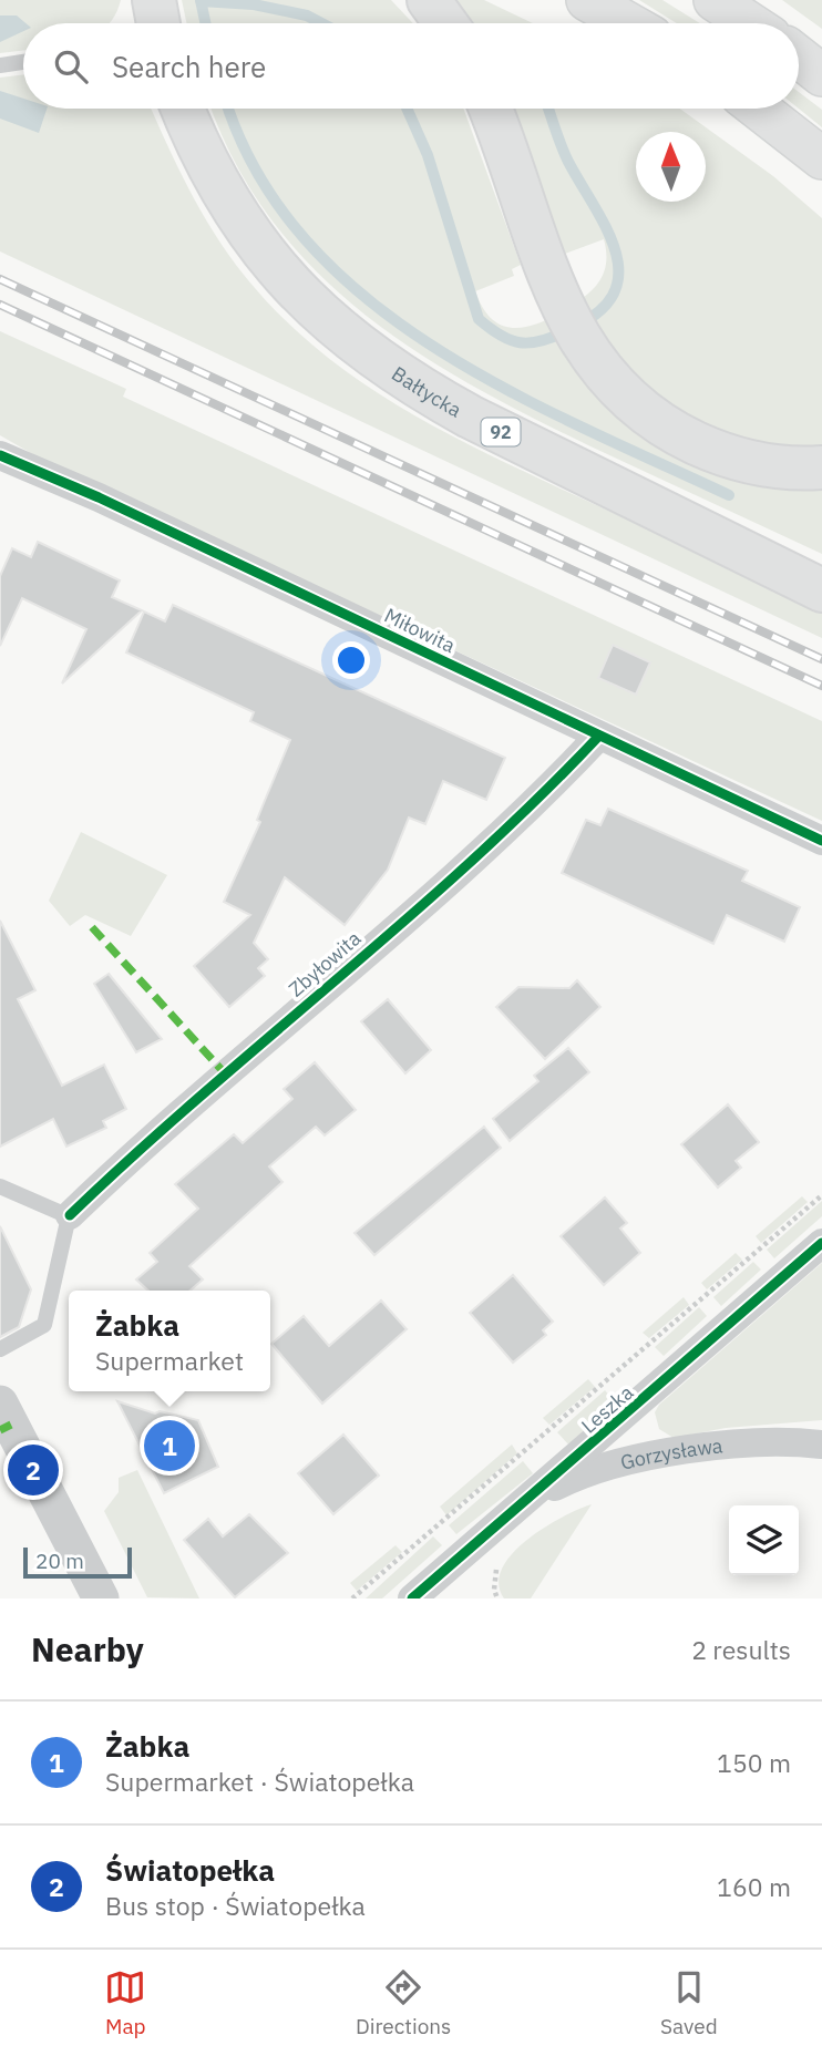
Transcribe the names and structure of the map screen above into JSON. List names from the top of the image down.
{
  "streets": {
    "main road": ["Bałtycka", "92"],
    "street": [
      "Miłowita",
      "Zbyłowita",
      "Leszka",
      "Gorzysława"
    ]
  },
  "crossings": [
    ["Miłowita", "Zbyłowita"],
    ["Leszka", "Gorzysława"]
  ],
  "scale_bar": "20 m",
  "north": "top",
  "page": {
    "search": "Search here",
    "popup": ["Żabka", "Supermarket"],
    "pins": ["1", "2"],
    "scale": "20 m",
    "heading": ["Nearby", "2 results"],
    "list": [
      {
        "mark": "1",
        "name": "Żabka",
        "note": "Supermarket · Światopełka",
        "value": "150 m"
      },
      {
        "mark": "2",
        "name": "Światopełka",
        "note": "Bus stop · Światopełka",
        "value": "160 m"
      }
    ],
    "nav": ["Map", "Directions", "Saved"]
  }
}
